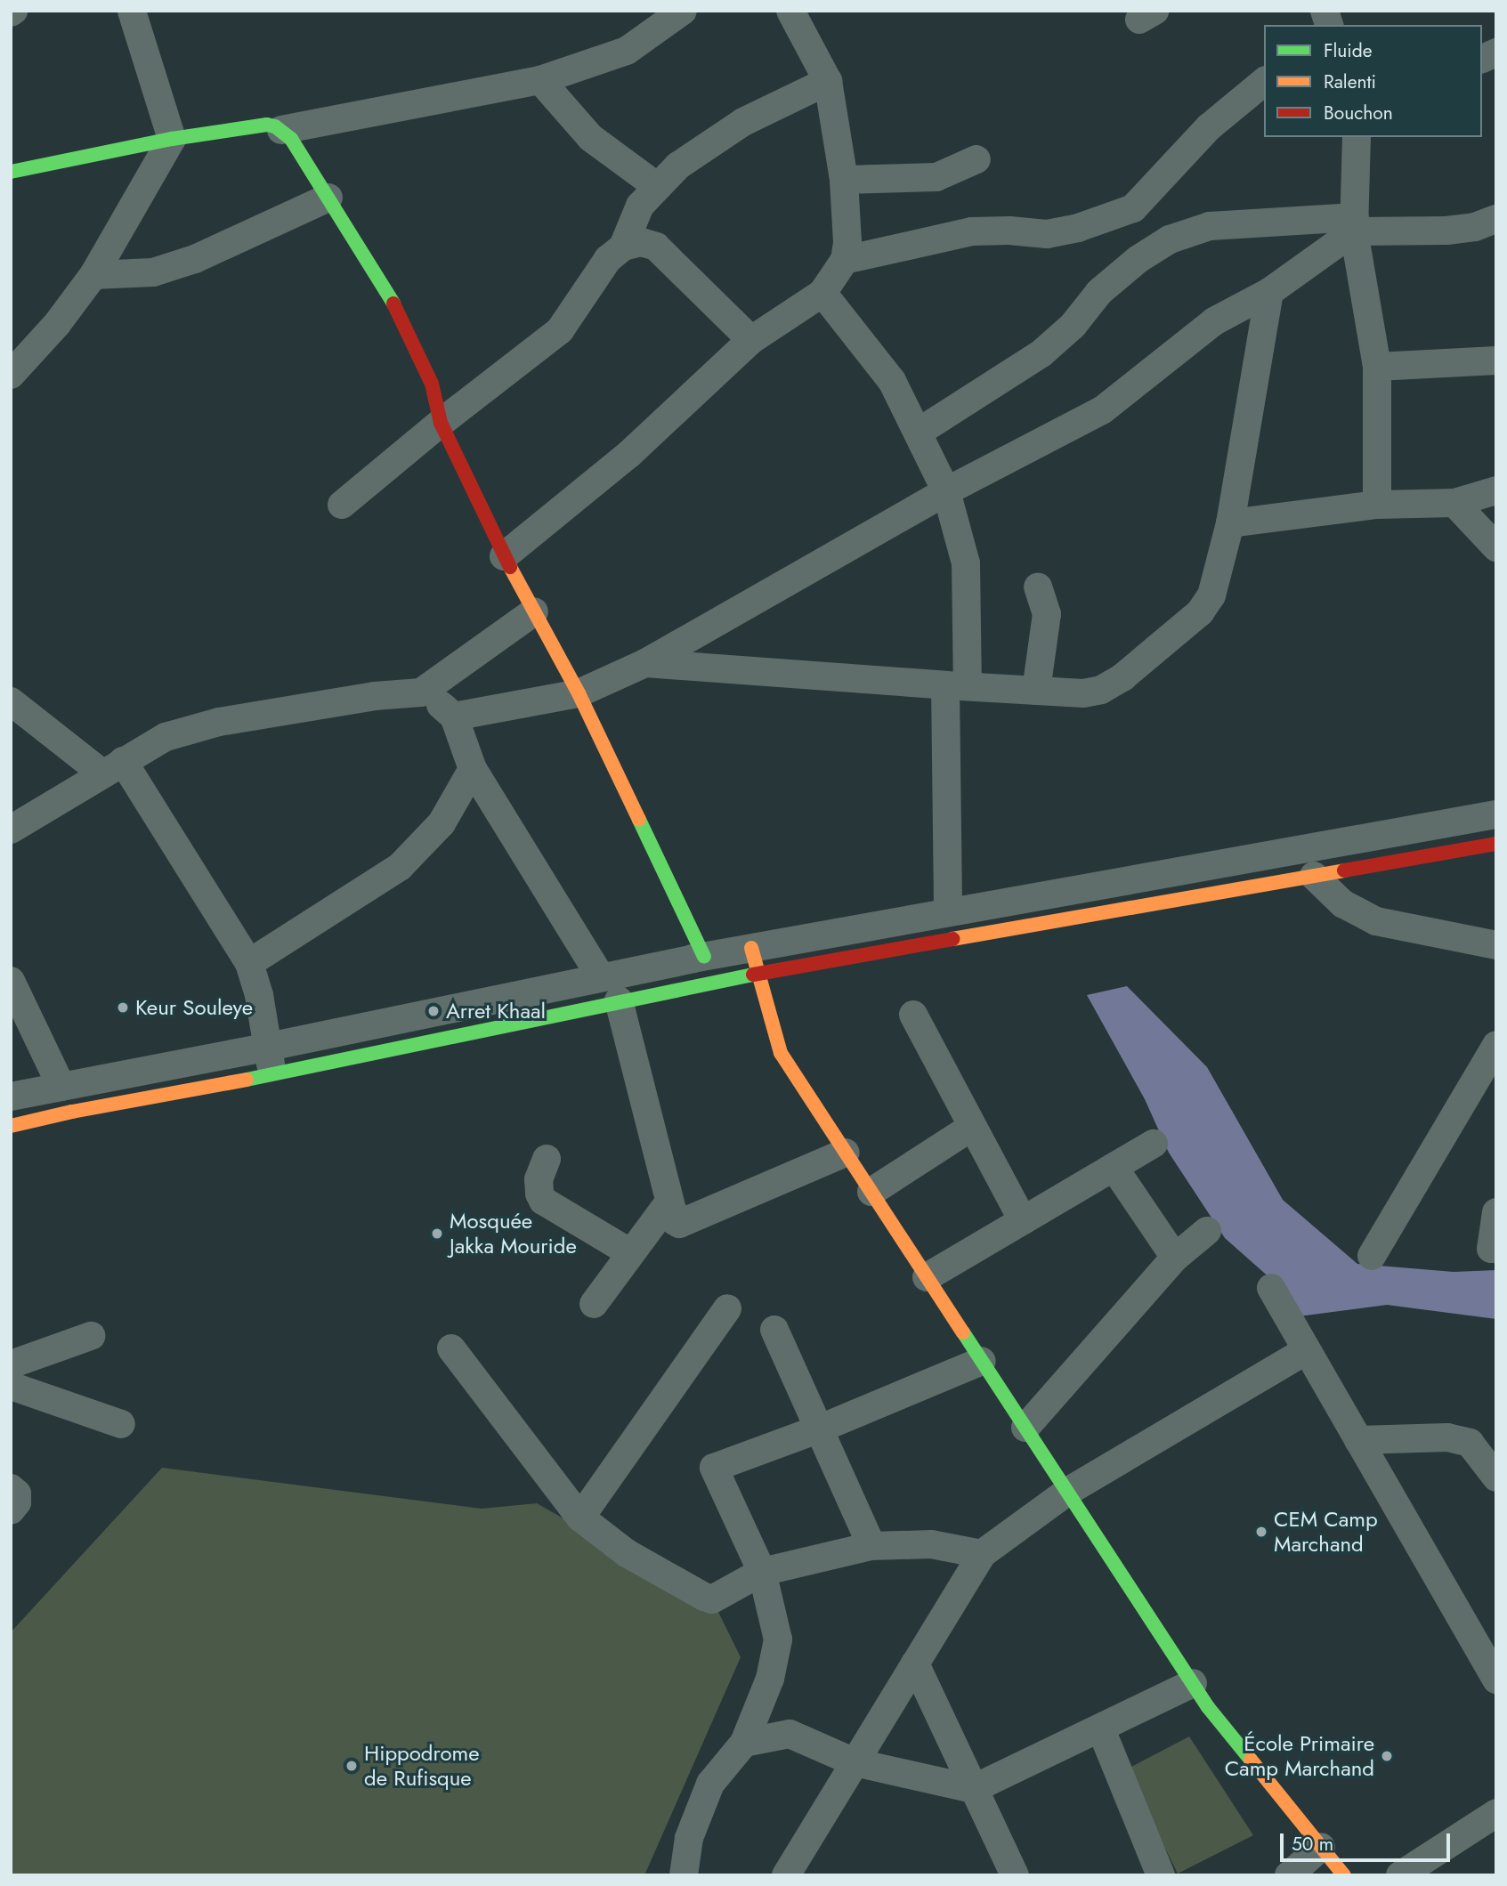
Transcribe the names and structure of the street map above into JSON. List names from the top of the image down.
{
  "places": [
    "Keur Souleye",
    "Arret Khaal",
    "Mosquée Jakka Mouride",
    "CEM Camp Marchand",
    "École Primaire Camp Marchand",
    "Hippodrome de Rufisque"
  ],
  "legend": ["Fluide", "Ralenti", "Bouchon"],
  "scale_bar": "50 m"
}
